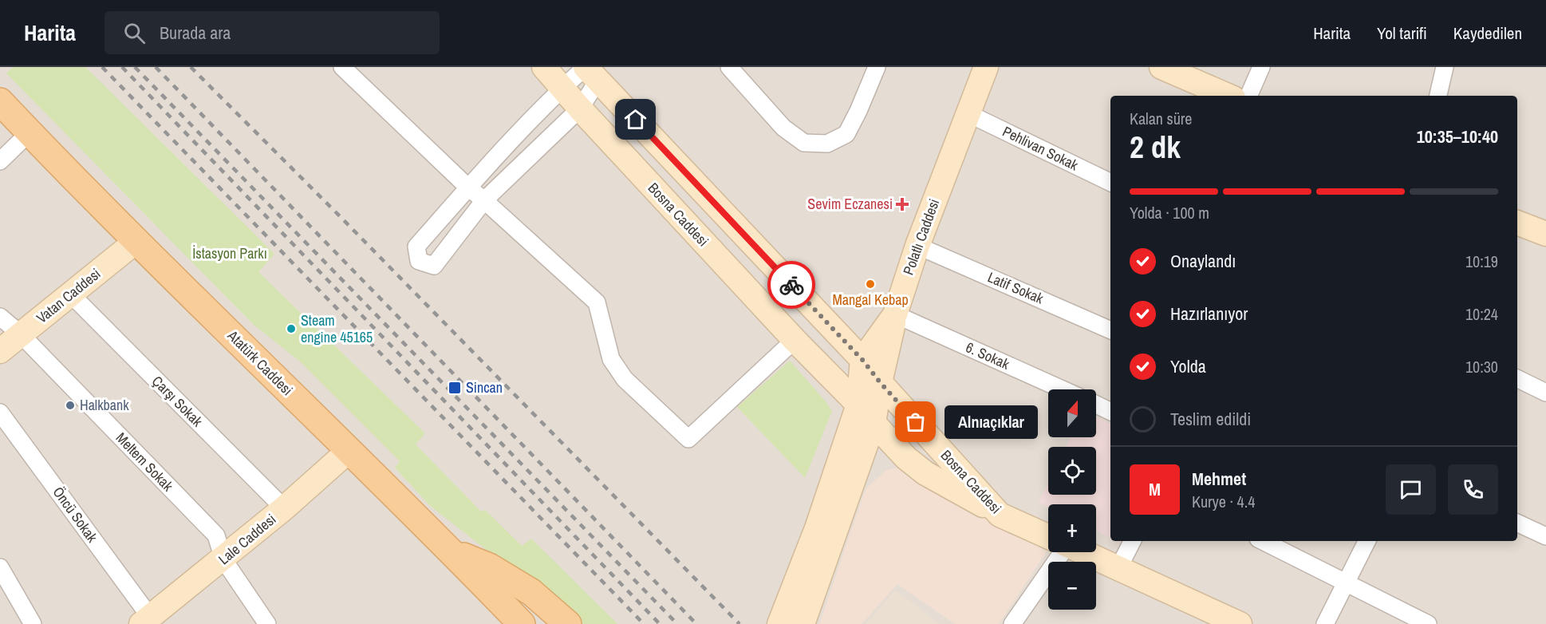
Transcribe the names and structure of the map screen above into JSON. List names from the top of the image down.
{
  "streets": {
    "main road": ["Atatürk Caddesi"],
    "street": [
      "Pehlivan Sokak",
      "Bosna Caddesi",
      "Polatlı Caddesi",
      "Latif Sokak",
      "Vatan Caddesi",
      "6. Sokak",
      "Çarşı Sokak",
      "Meltem Sokak",
      "Öncü Sokak",
      "Lale Caddesi"
    ]
  },
  "crossings": [
    ["Pehlivan Sokak", "Polatlı Caddesi"],
    ["Bosna Caddesi", "Polatlı Caddesi"],
    ["Polatlı Caddesi", "Latif Sokak"],
    ["Polatlı Caddesi", "6. Sokak"],
    ["Vatan Caddesi", "Atatürk Caddesi"],
    ["Vatan Caddesi", "Çarşı Sokak"],
    ["Vatan Caddesi", "Meltem Sokak"],
    ["Atatürk Caddesi", "Lale Caddesi"],
    ["Çarşı Sokak", "Lale Caddesi"],
    ["Meltem Sokak", "Lale Caddesi"],
    ["Öncü Sokak", "Lale Caddesi"]
  ],
  "parks": ["İstasyon Parkı"],
  "places": {
    "health": ["Sevim Eczanesi"],
    "other": [
      "Mangal Kebap",
      "Steam engine 45165",
      "Halkbank",
      "Alnıaçıklar"
    ],
    "transit": ["Sincan"]
  },
  "north": "top",
  "page": {
    "header": "Harita",
    "search": "Burada ara",
    "nav": ["Harita", "Yol tarifi", "Kaydedilen"],
    "heading": ["2 dk", "Kalan süre", "10:35–10:40"],
    "panel": ["Mehmet", "Kurye · 4.4"],
    "bar": "Yolda · 100 m",
    "list": [
      ["Onaylandı", "10:19"],
      ["Hazırlanıyor", "10:24"],
      ["Yolda", "10:30"],
      "Teslim edildi"
    ],
    "map_buttons": ["+", "−"],
    "bubble": "Alnıaçıklar",
    "round": "M"
  }
}
